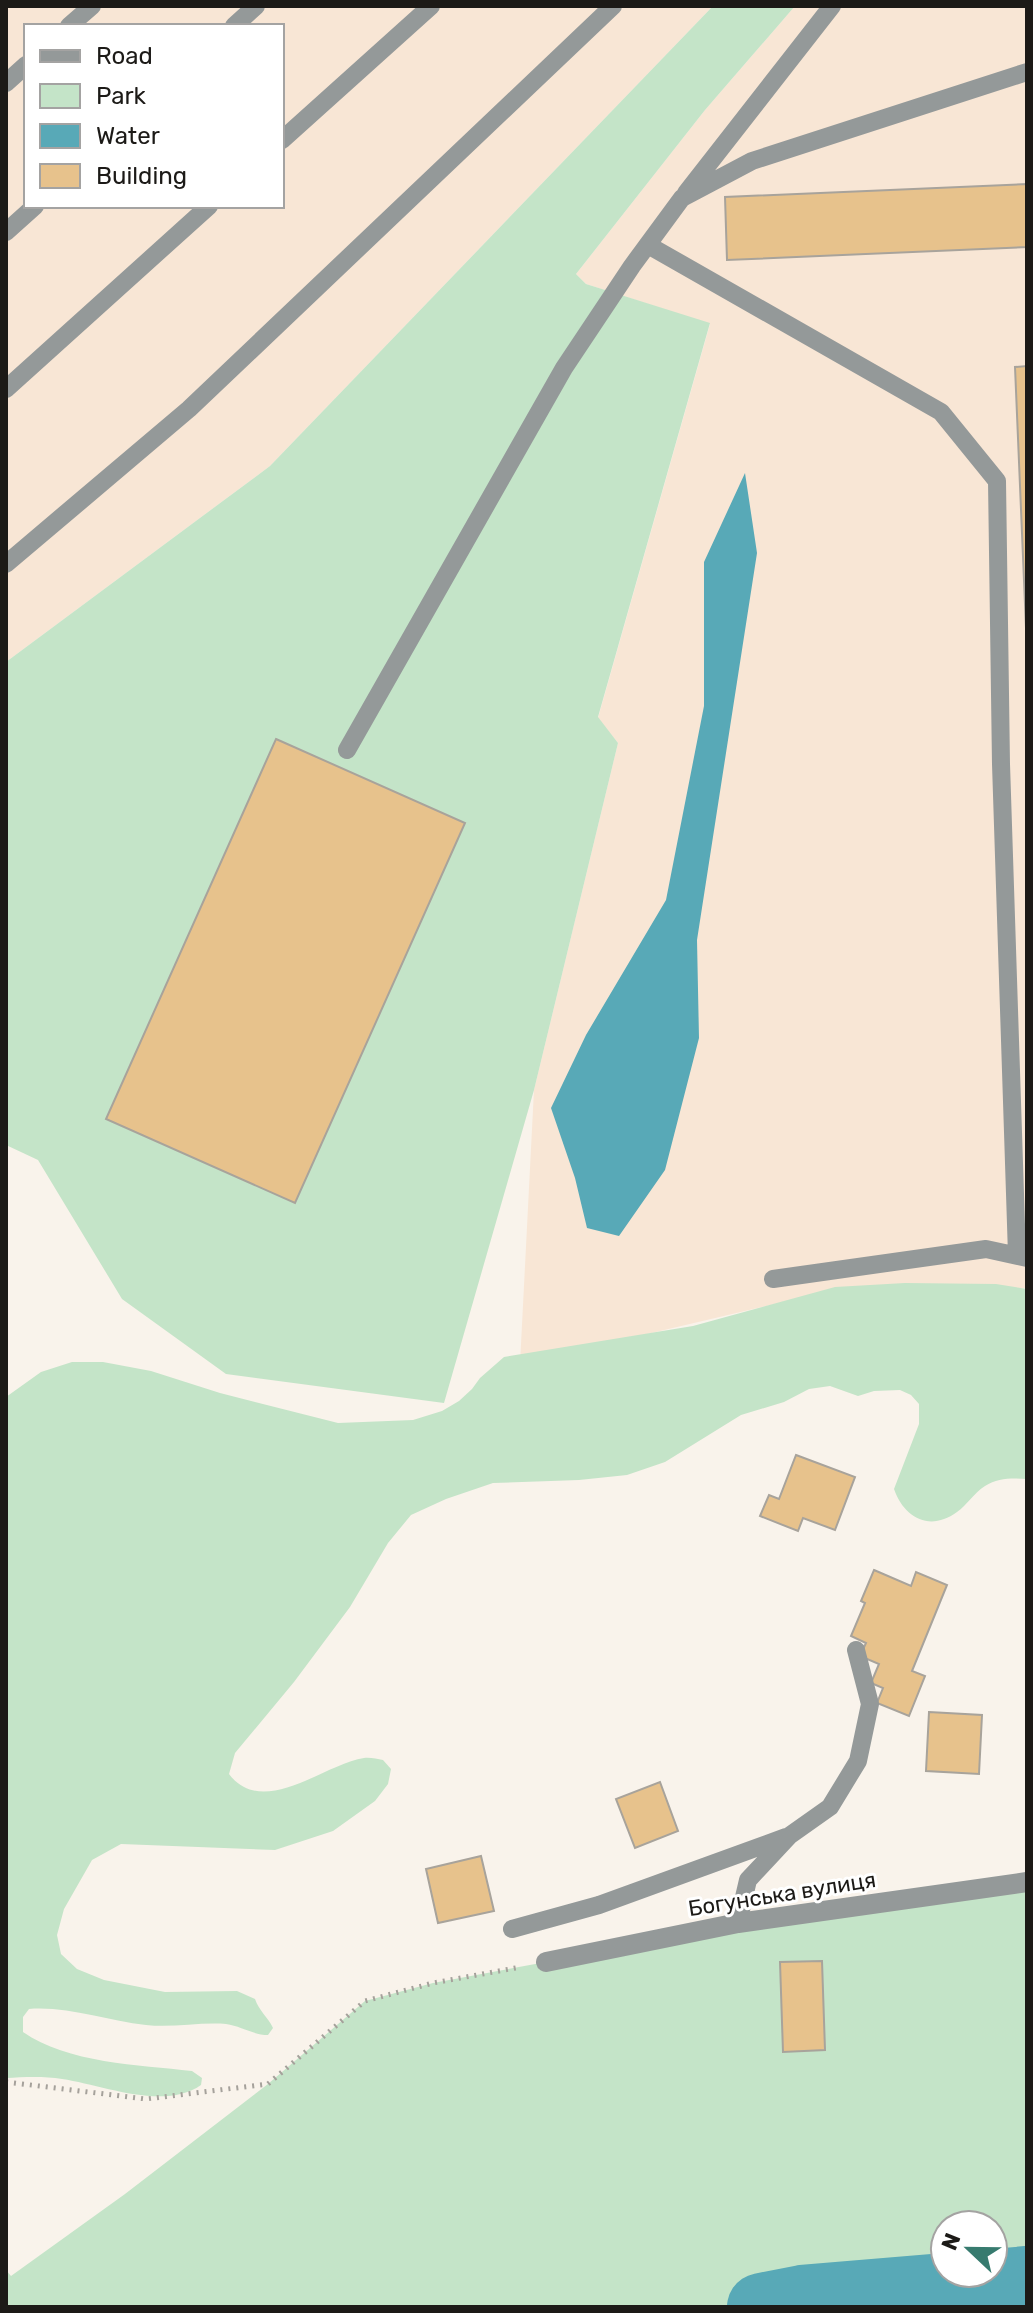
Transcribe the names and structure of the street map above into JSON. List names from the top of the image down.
{
  "streets": {
    "street": ["Богунська вулиця"]
  },
  "legend": [
    "Road",
    "Park",
    "Water",
    "Building"
  ],
  "north": "left"
}
